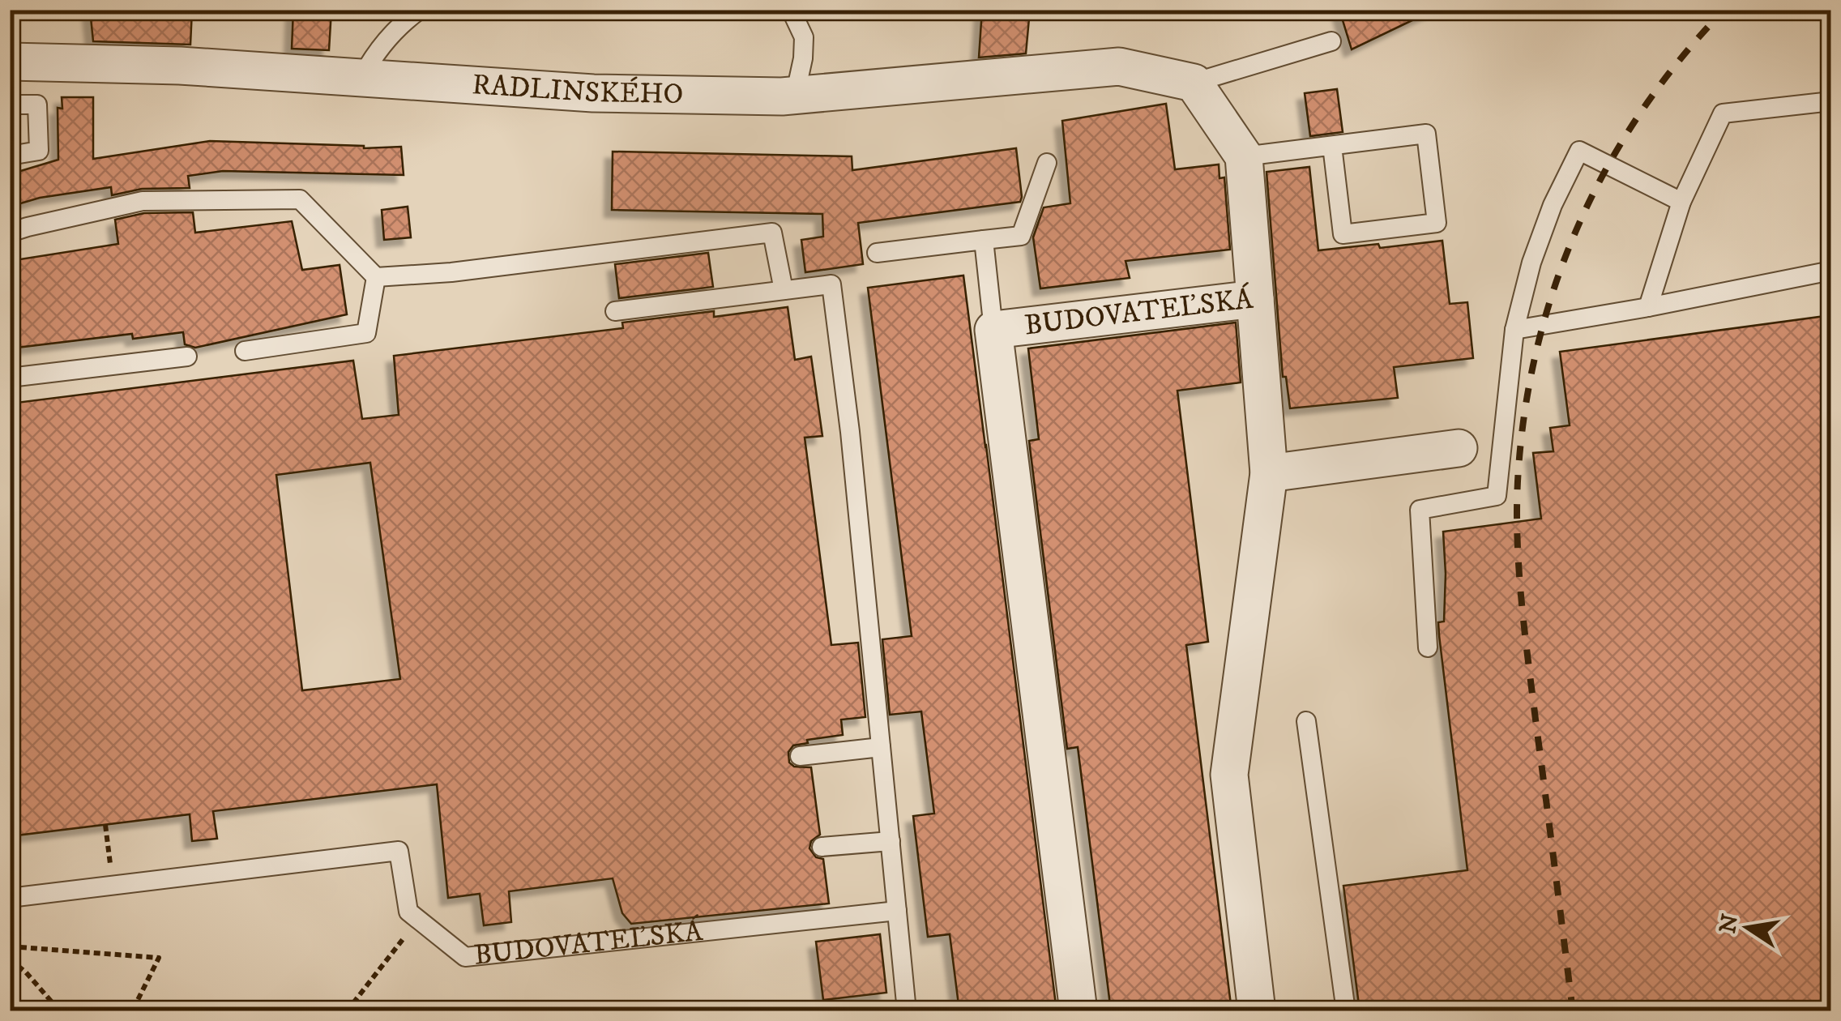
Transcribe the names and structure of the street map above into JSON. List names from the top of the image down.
{
  "streets": {
    "street": ["RADLINSKÉHO", "BUDOVATEĽSKÁ"]
  },
  "north": "left"
}
